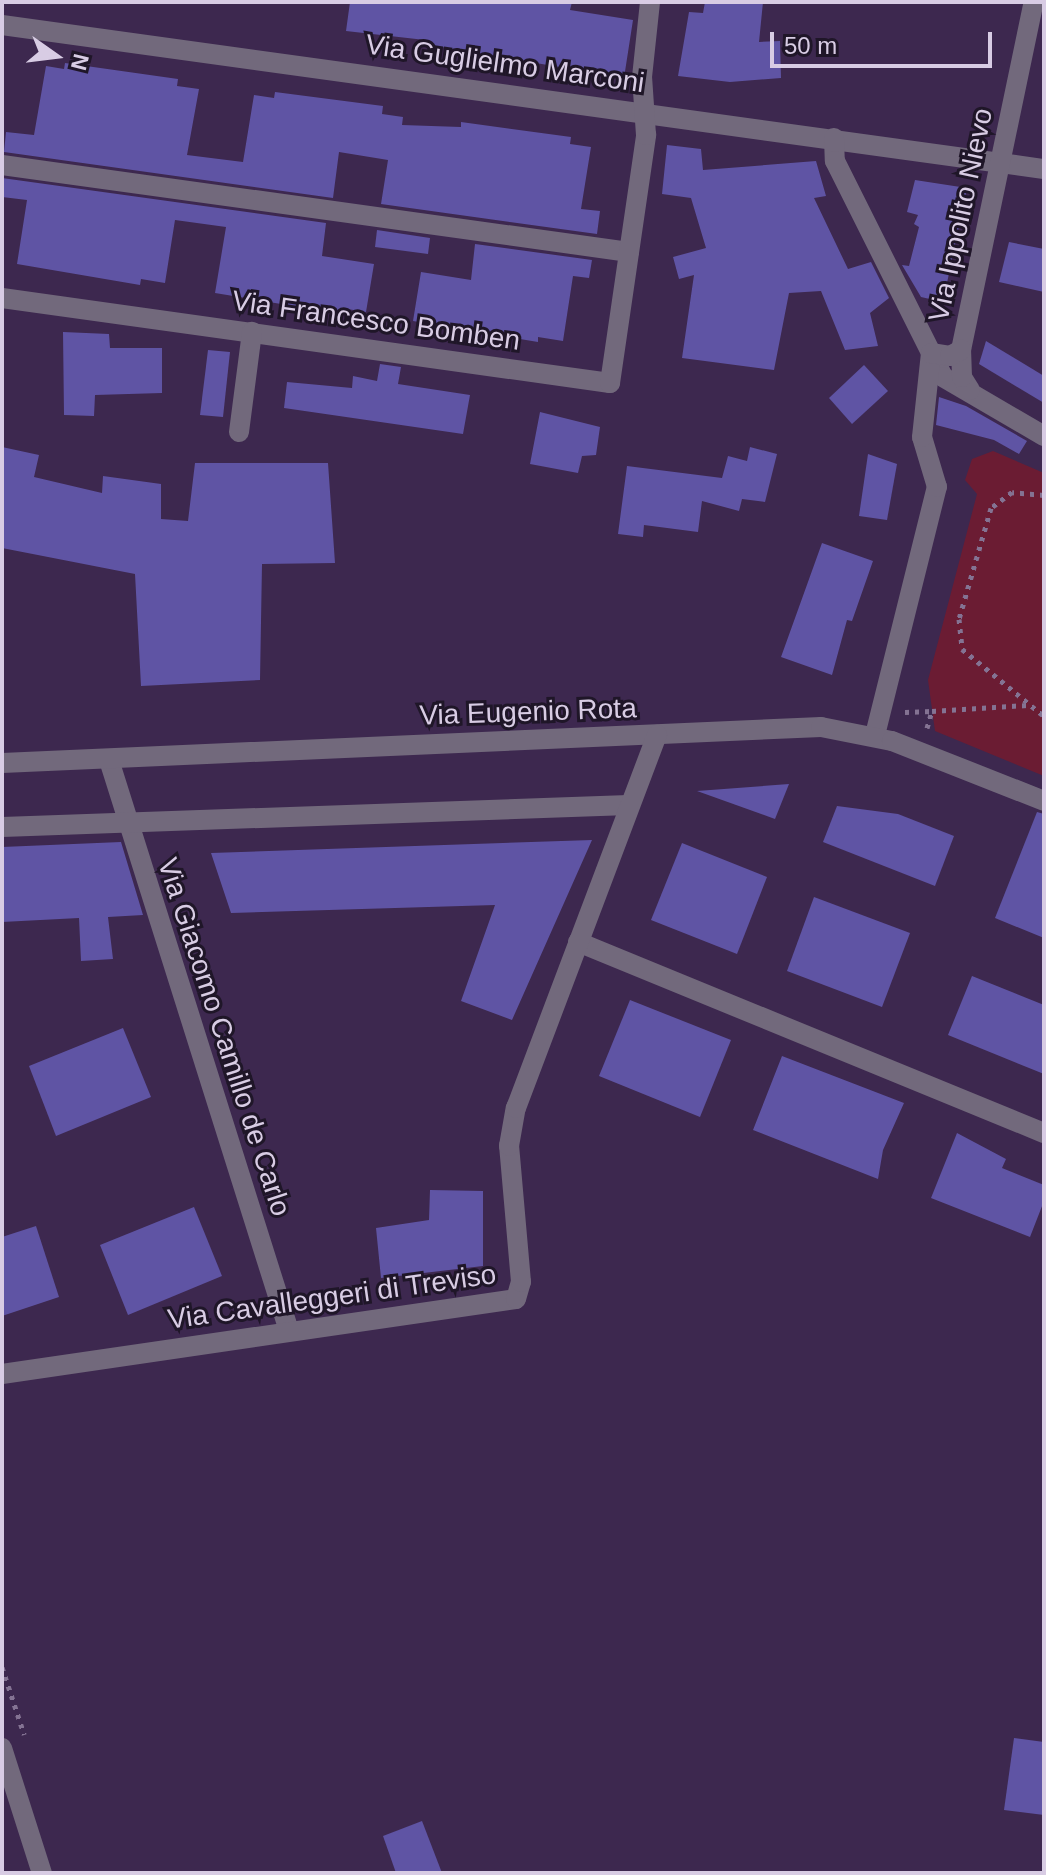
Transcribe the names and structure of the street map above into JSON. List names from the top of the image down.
{
  "streets": {
    "street": [
      "Via Guglielmo Marconi",
      "Via Ippolito Nievo",
      "Via Francesco Bomben",
      "Via Eugenio Rota",
      "Via Giacomo Camillo de Carlo",
      "Via Cavalleggeri di Treviso"
    ]
  },
  "crossings": [
    ["Via Guglielmo Marconi", "Via Ippolito Nievo"],
    ["Via Guglielmo Marconi", "Via Francesco Bomben"],
    ["Via Ippolito Nievo", "Via Eugenio Rota"],
    ["Via Eugenio Rota", "Via Giacomo Camillo de Carlo"],
    ["Via Giacomo Camillo de Carlo", "Via Cavalleggeri di Treviso"]
  ],
  "scale_bar": "50 m",
  "north": "right"
}
